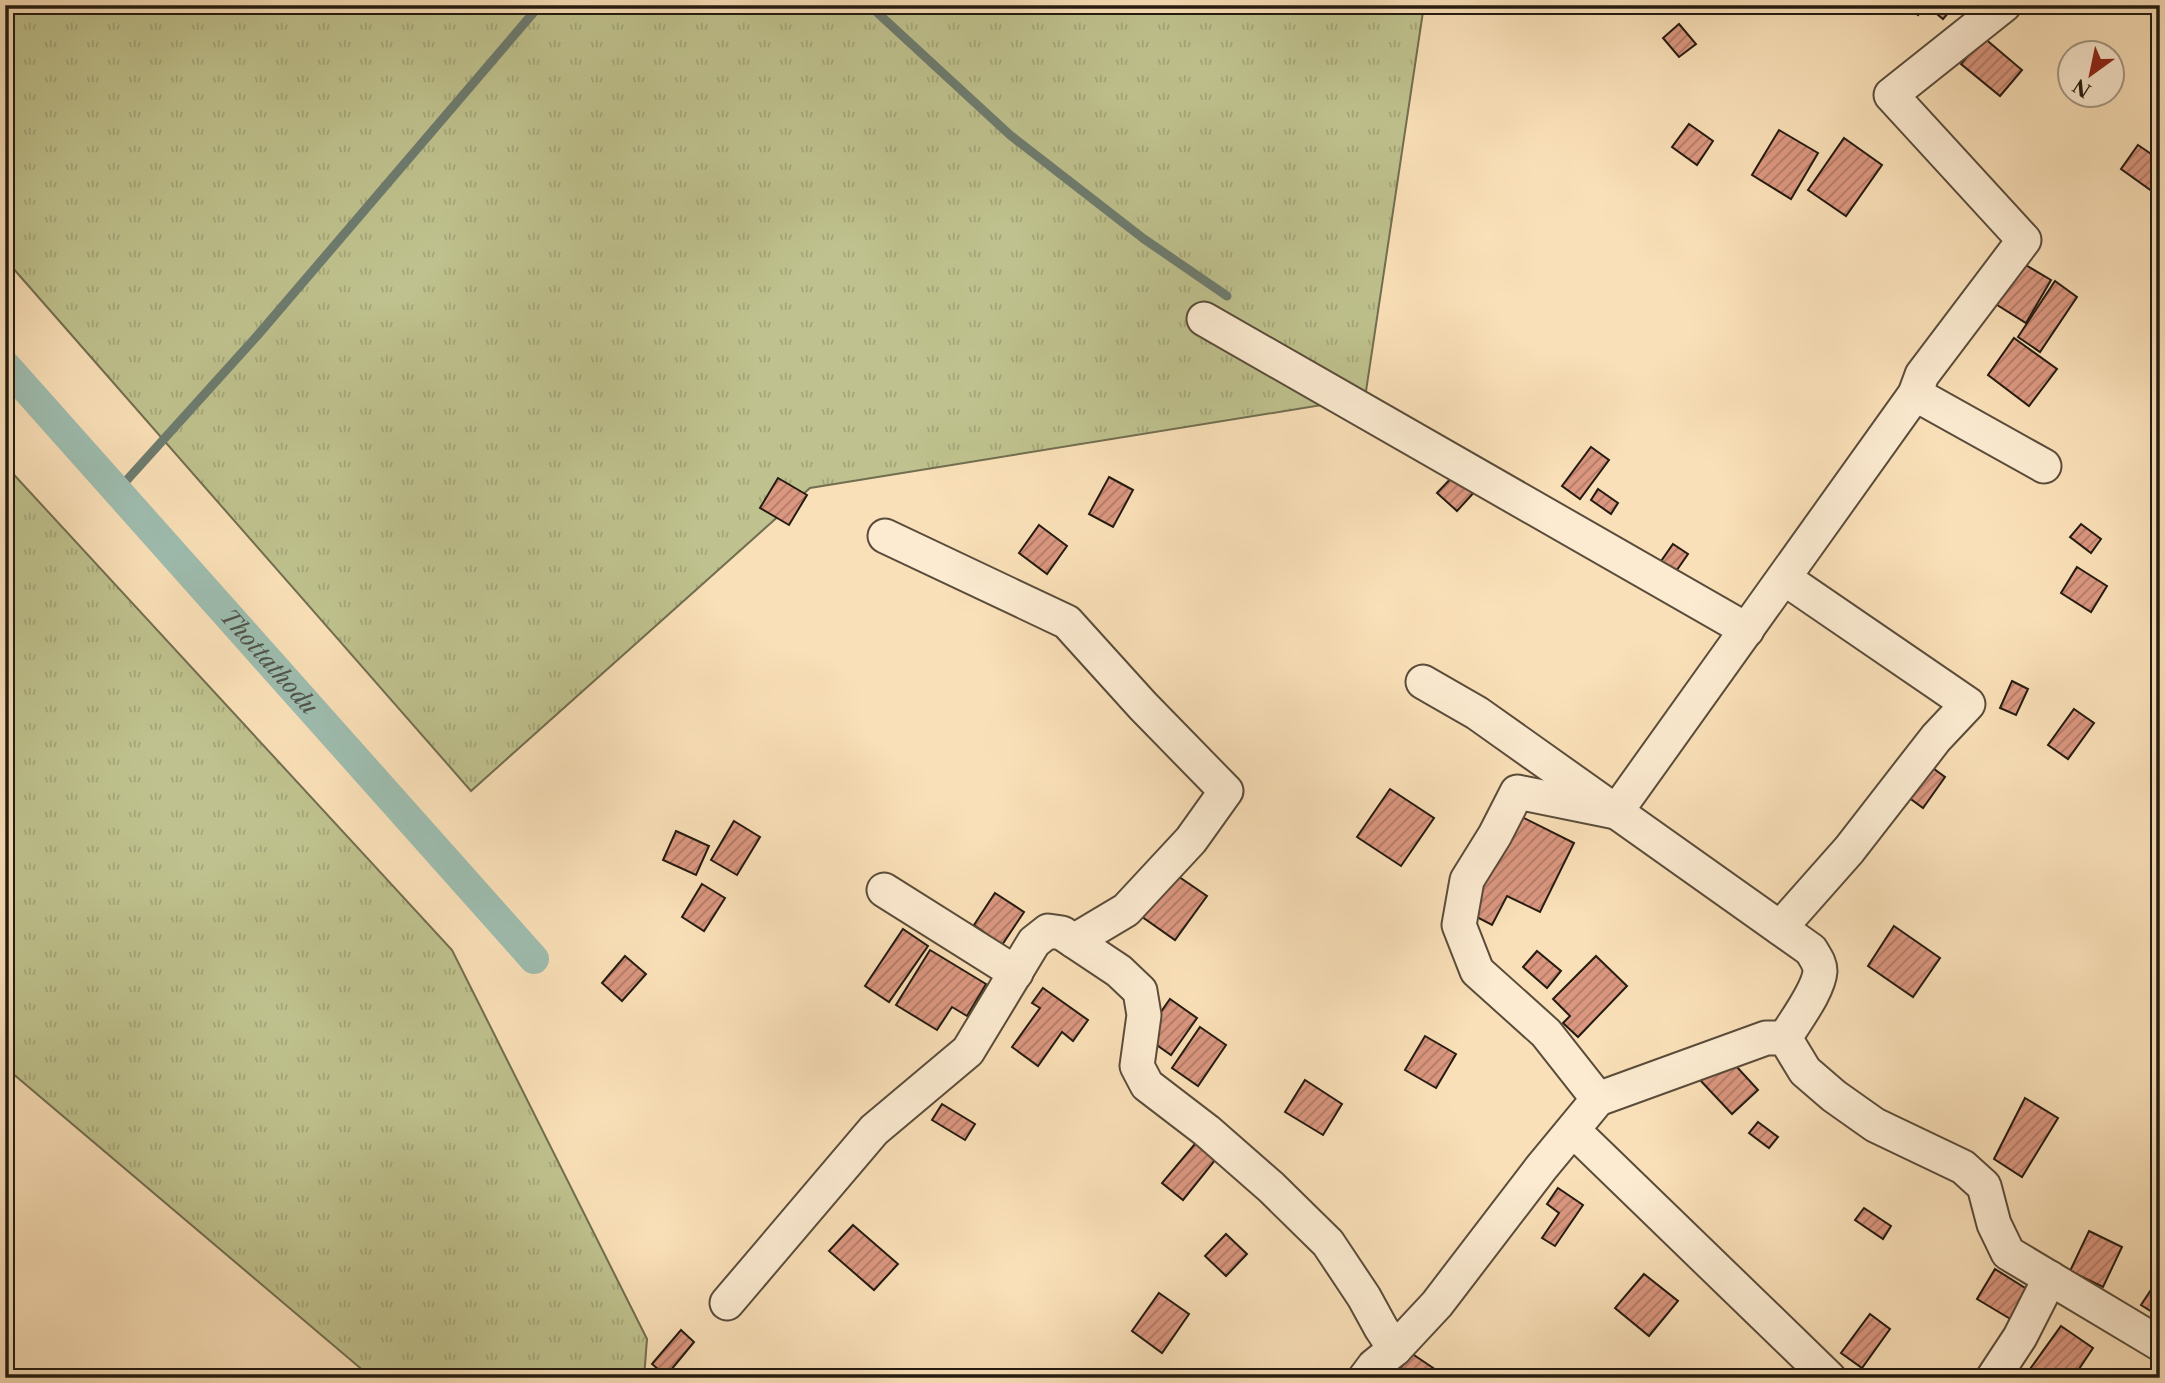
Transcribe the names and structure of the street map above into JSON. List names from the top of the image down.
{
  "water": ["Thottathodu"],
  "north": "bottom left"
}
